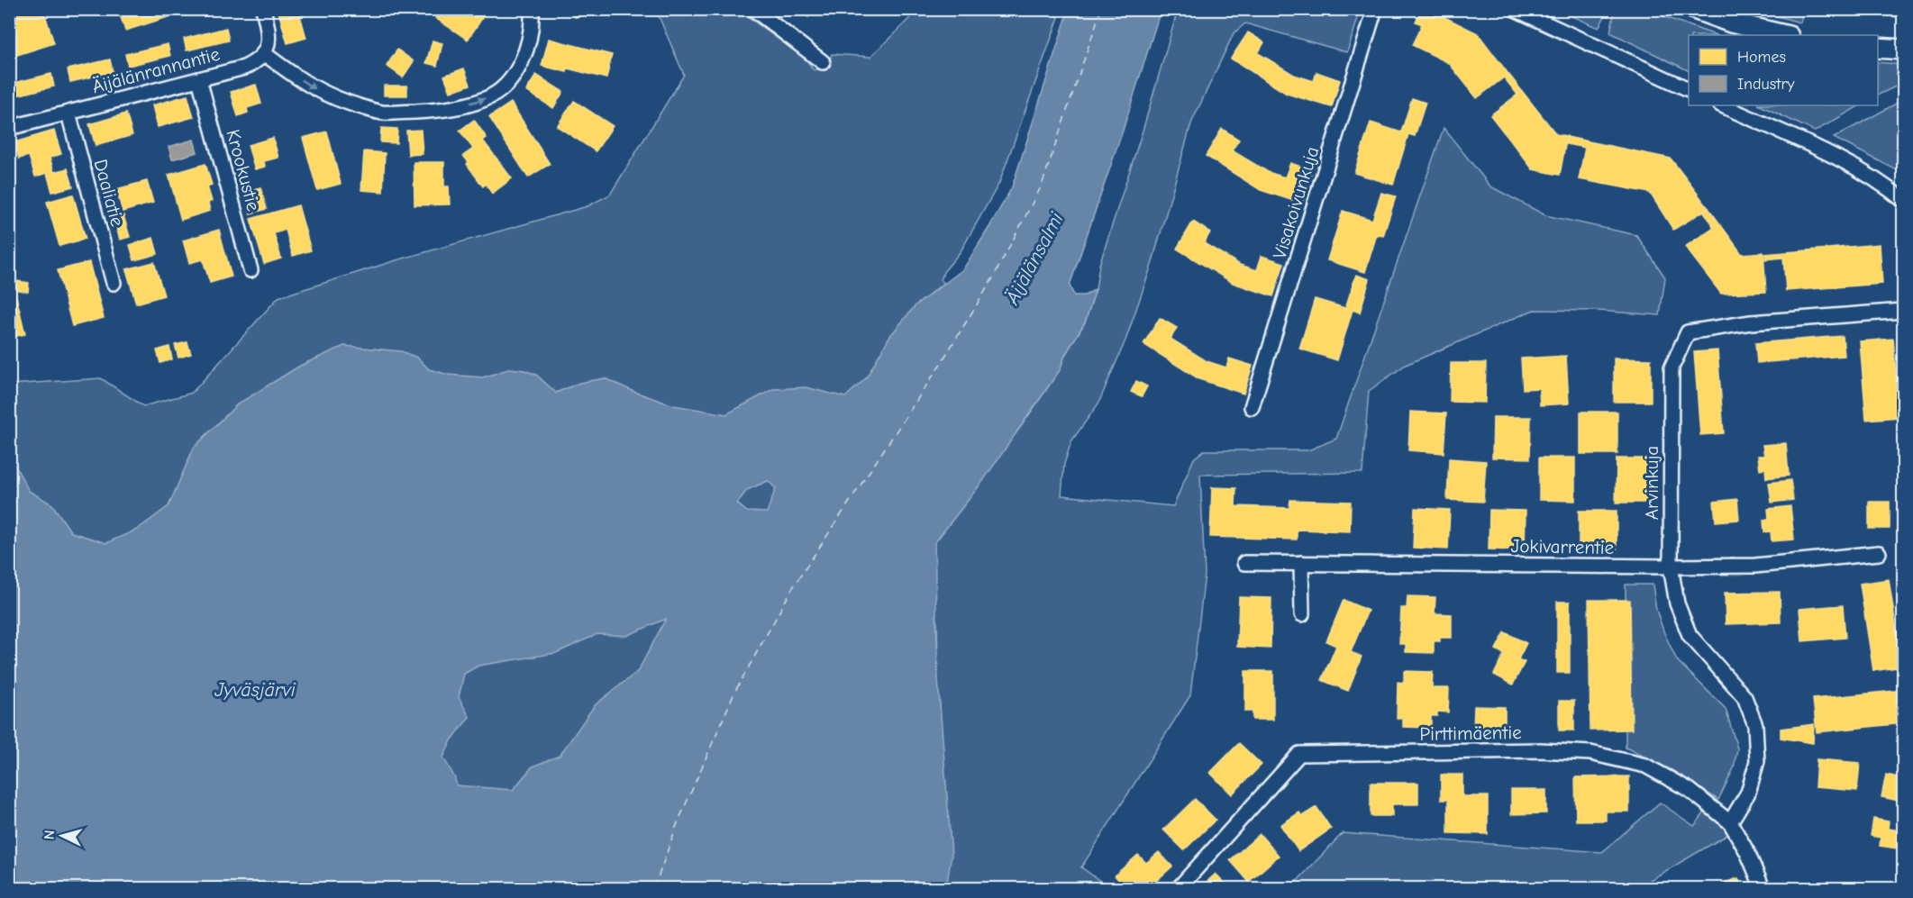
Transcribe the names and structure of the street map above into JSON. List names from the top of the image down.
{
  "streets": {
    "street": [
      "Äijälänrannantie",
      "Krookustie",
      "Daaliatie",
      "Visakoivunkuja",
      "Arvinkuja",
      "Jokivarrentie",
      "Pirttimäentie"
    ]
  },
  "crossings": [
    ["Äijälänrannantie", "Krookustie"],
    ["Äijälänrannantie", "Daaliatie"],
    ["Arvinkuja", "Jokivarrentie"],
    ["Arvinkuja", "Pirttimäentie"]
  ],
  "water": ["Äijälänsalmi", "Jyväsjärvi"],
  "legend": ["Homes", "Industry"],
  "north": "left"
}
